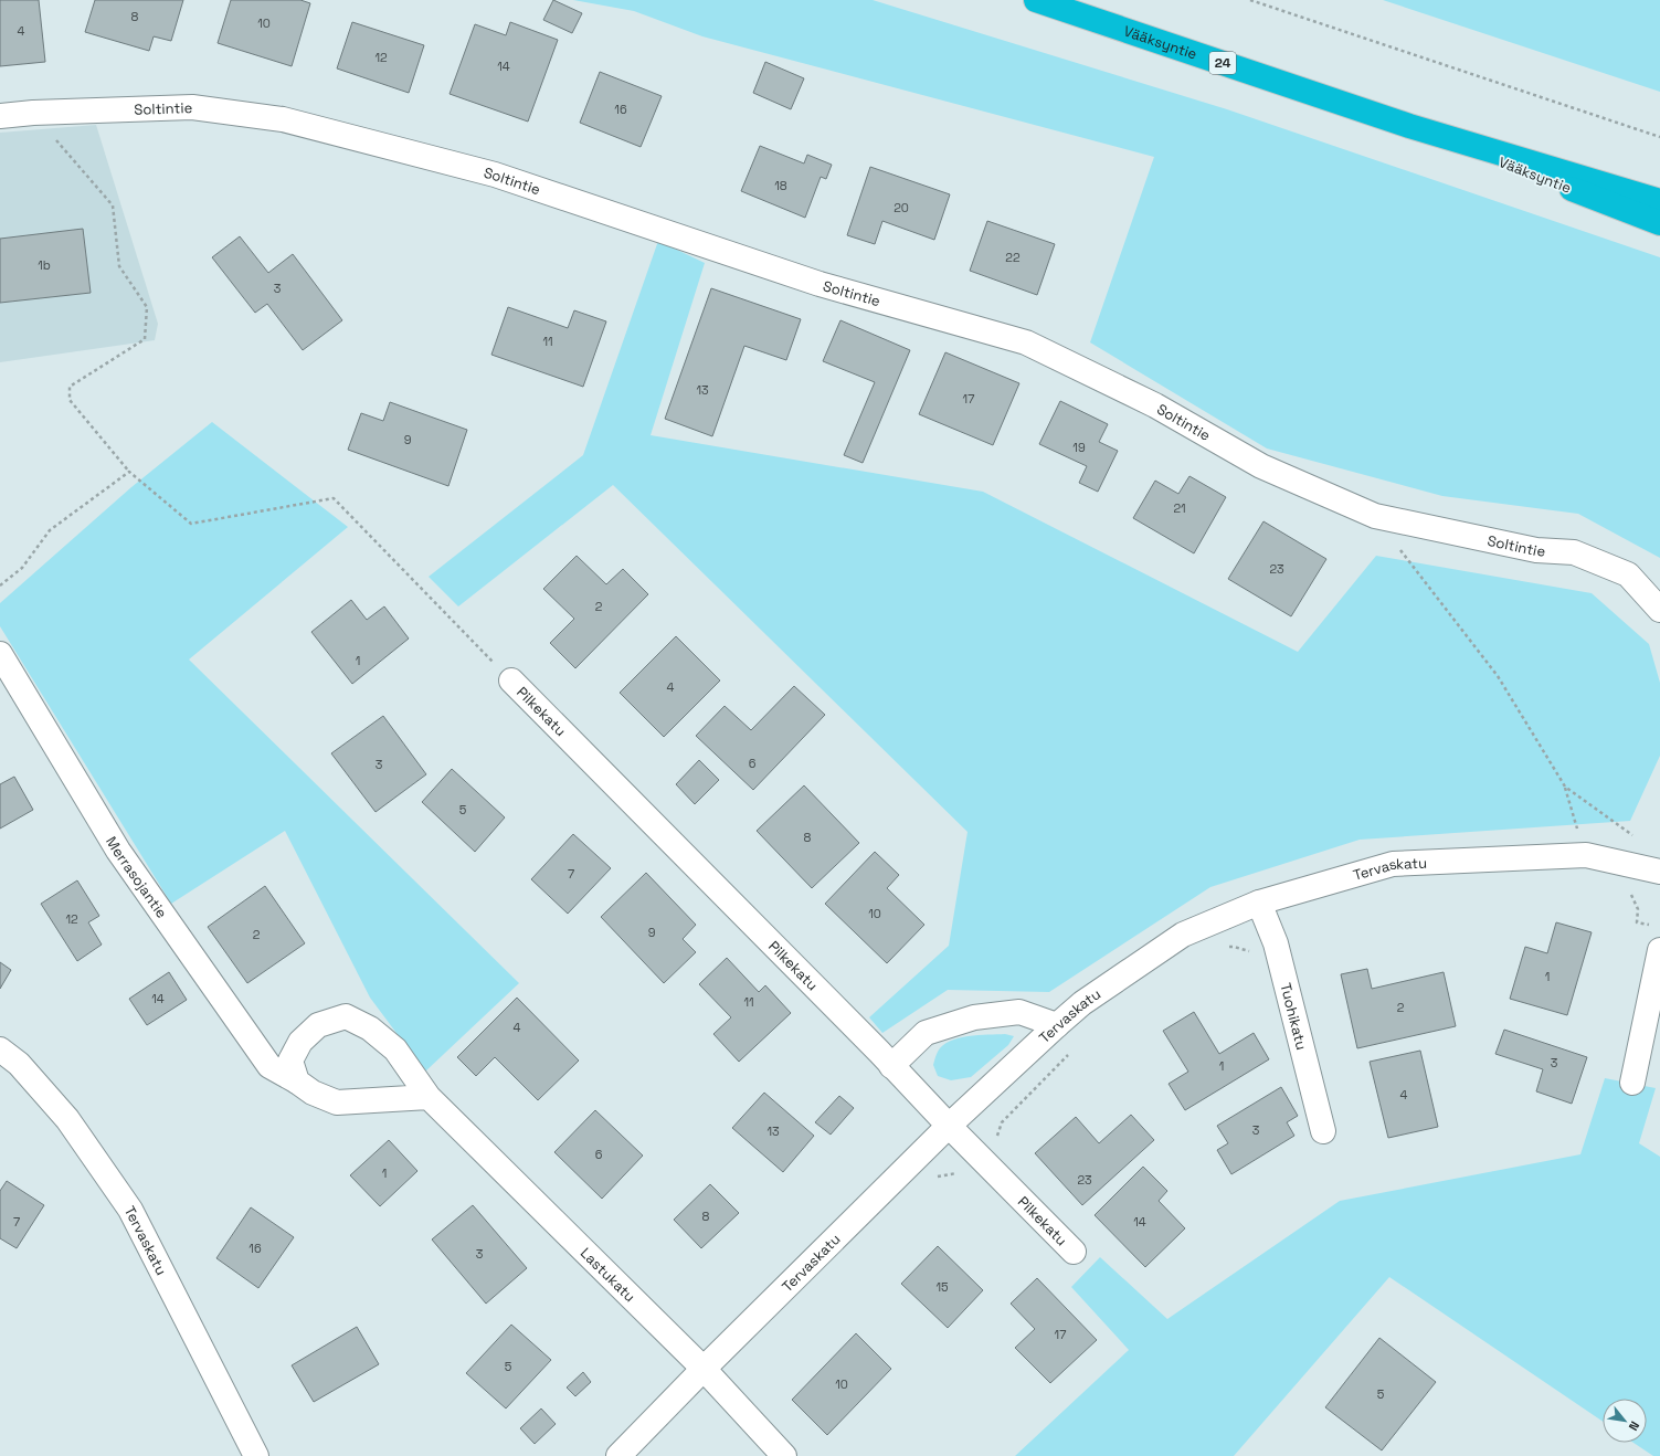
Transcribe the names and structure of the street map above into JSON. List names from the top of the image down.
{
  "streets": {
    "highway": ["Vääksyntie", "24"],
    "street": [
      "Soltintie",
      "Pilkekatu",
      "Tervaskatu",
      "Merrasojantie",
      "Tuohikatu",
      "Lastukatu"
    ]
  },
  "crossings": [
    ["Pilkekatu", "Tervaskatu"],
    ["Tervaskatu", "Tuohikatu"],
    ["Tervaskatu", "Lastukatu"],
    ["Merrasojantie", "Lastukatu"]
  ],
  "house_numbers": [
    "8",
    "10",
    "4",
    "12",
    "14",
    "16",
    "18",
    "20",
    "22",
    "1b",
    "3",
    "11",
    "13",
    "17",
    "9",
    "19",
    "21",
    "23",
    "2",
    "1",
    "4",
    "6",
    "3",
    "5",
    "8",
    "7",
    "10",
    "12",
    "9",
    "2",
    "1",
    "14",
    "11",
    "2",
    "4",
    "3",
    "1",
    "4",
    "3",
    "13",
    "6",
    "1",
    "23",
    "8",
    "7",
    "14",
    "16",
    "3",
    "15",
    "17",
    "5",
    "10",
    "5"
  ],
  "north": "bottom right"
}
